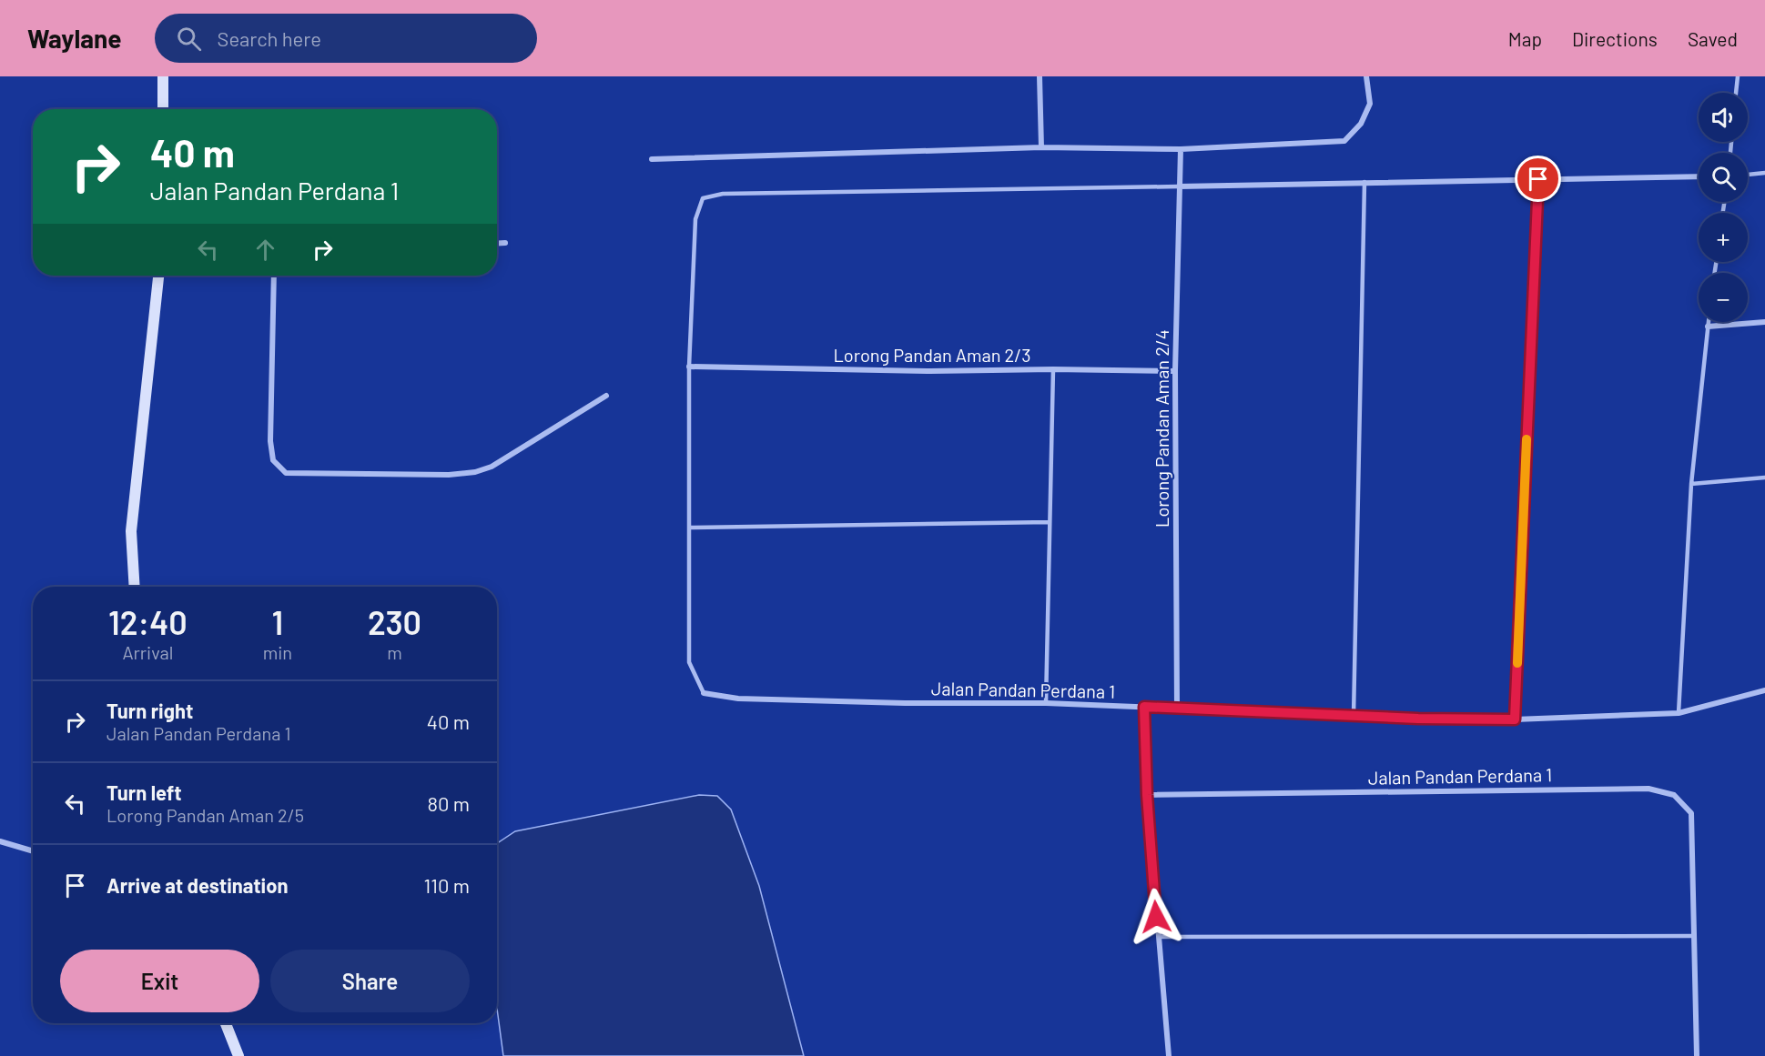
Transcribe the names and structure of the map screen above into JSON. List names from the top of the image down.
{
  "streets": {
    "street": ["Lorong Pandan Aman 2/3", "Lorong Pandan Aman 2/4", "Jalan Pandan Perdana 1"]
  },
  "crossings": [
    ["Lorong Pandan Aman 2/3", "Lorong Pandan Aman 2/4"],
    ["Lorong Pandan Aman 2/4", "Jalan Pandan Perdana 1"]
  ],
  "page": {
    "header": "Waylane",
    "search": "Search here",
    "nav": ["Map", "Directions", "Saved"],
    "map_buttons": ["+", "−"],
    "turn": ["40 m", "Jalan Pandan Perdana 1"],
    "eta": [
      "12:40",
      "Arrival",
      "1",
      "min",
      "230",
      "m"
    ],
    "list": [
      {
        "name": "Turn right",
        "note": "Jalan Pandan Perdana 1",
        "value": "40 m"
      },
      {
        "name": "Turn left",
        "note": "Lorong Pandan Aman 2/5",
        "value": "80 m"
      },
      {
        "name": "Arrive at destination",
        "value": "110 m"
      }
    ],
    "buttons": ["Exit", "Share"]
  }
}
